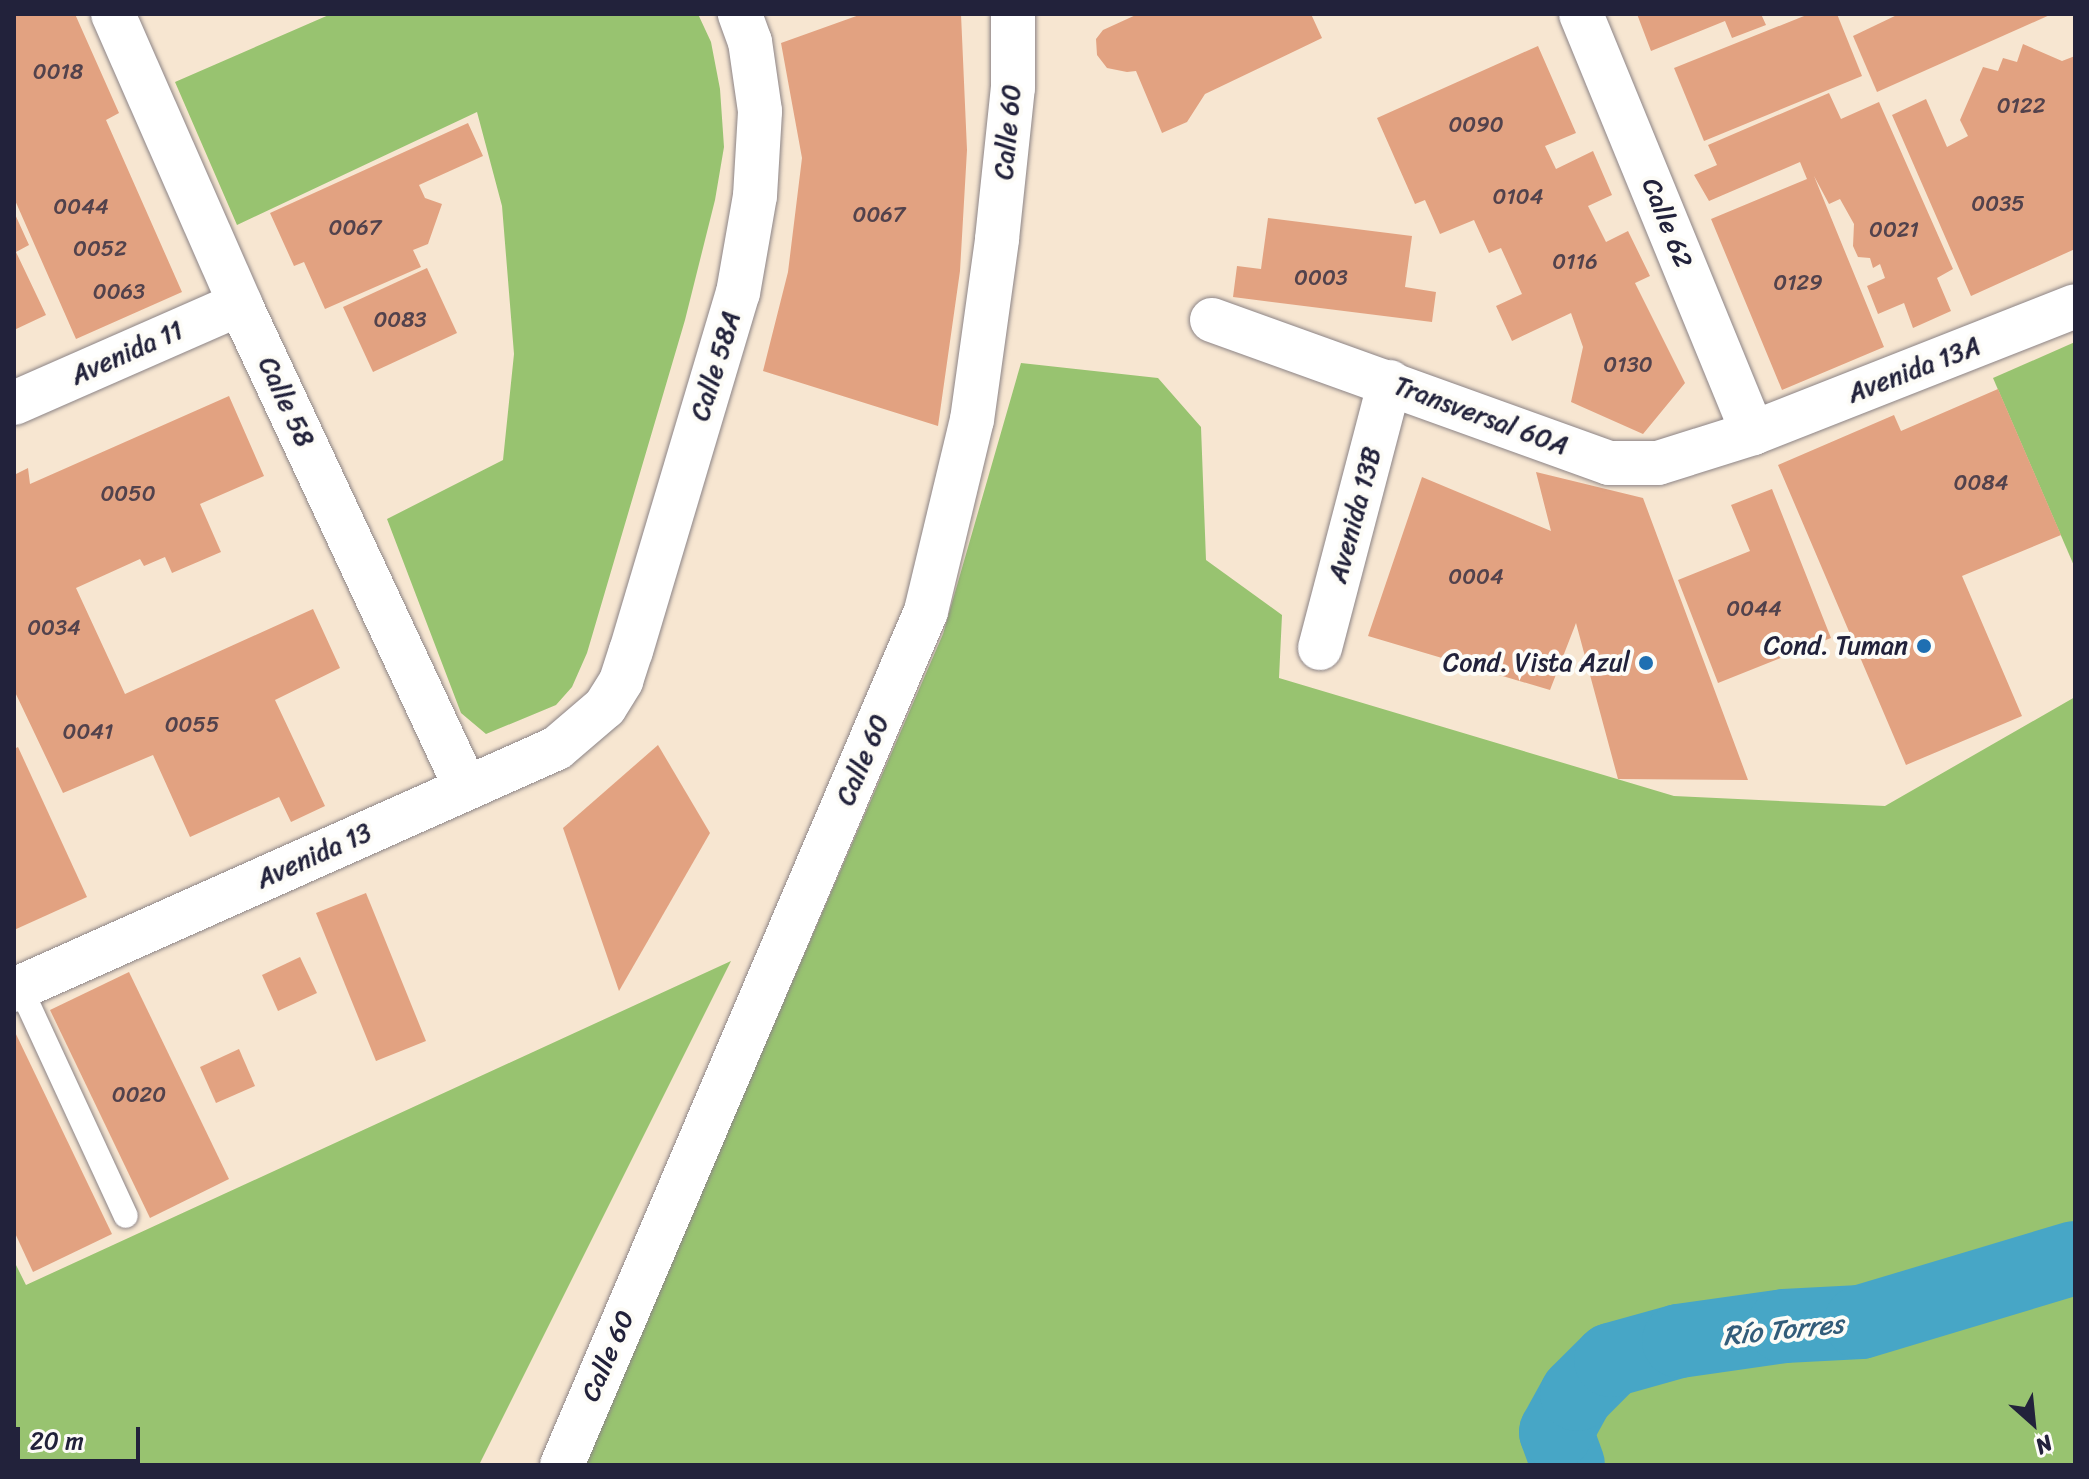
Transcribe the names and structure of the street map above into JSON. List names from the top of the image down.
{
  "streets": {
    "street": [
      "Calle 60",
      "Calle 62",
      "Avenida 11",
      "Calle 58A",
      "Avenida 13A",
      "Calle 58",
      "Transversal 60A",
      "Avenida 13B",
      "Avenida 13"
    ]
  },
  "crossings": [
    ["Calle 62", "Avenida 13A"],
    ["Calle 62", "Transversal 60A"],
    ["Avenida 11", "Calle 58"],
    ["Calle 58A", "Avenida 13"],
    ["Avenida 13A", "Transversal 60A"],
    ["Calle 58", "Avenida 13"],
    ["Transversal 60A", "Avenida 13B"]
  ],
  "water": ["Río Torres"],
  "places": ["Cond. Tuman", "Cond. Vista Azul"],
  "house_numbers": [
    "0018",
    "0122",
    "0090",
    "0104",
    "0035",
    "0044",
    "0067",
    "0067",
    "0021",
    "0052",
    "0116",
    "0003",
    "0129",
    "0063",
    "0083",
    "0130",
    "0084",
    "0050",
    "0004",
    "0044",
    "0034",
    "0055",
    "0041",
    "0020"
  ],
  "scale_bar": "20 m",
  "north": "bottom right"
}
